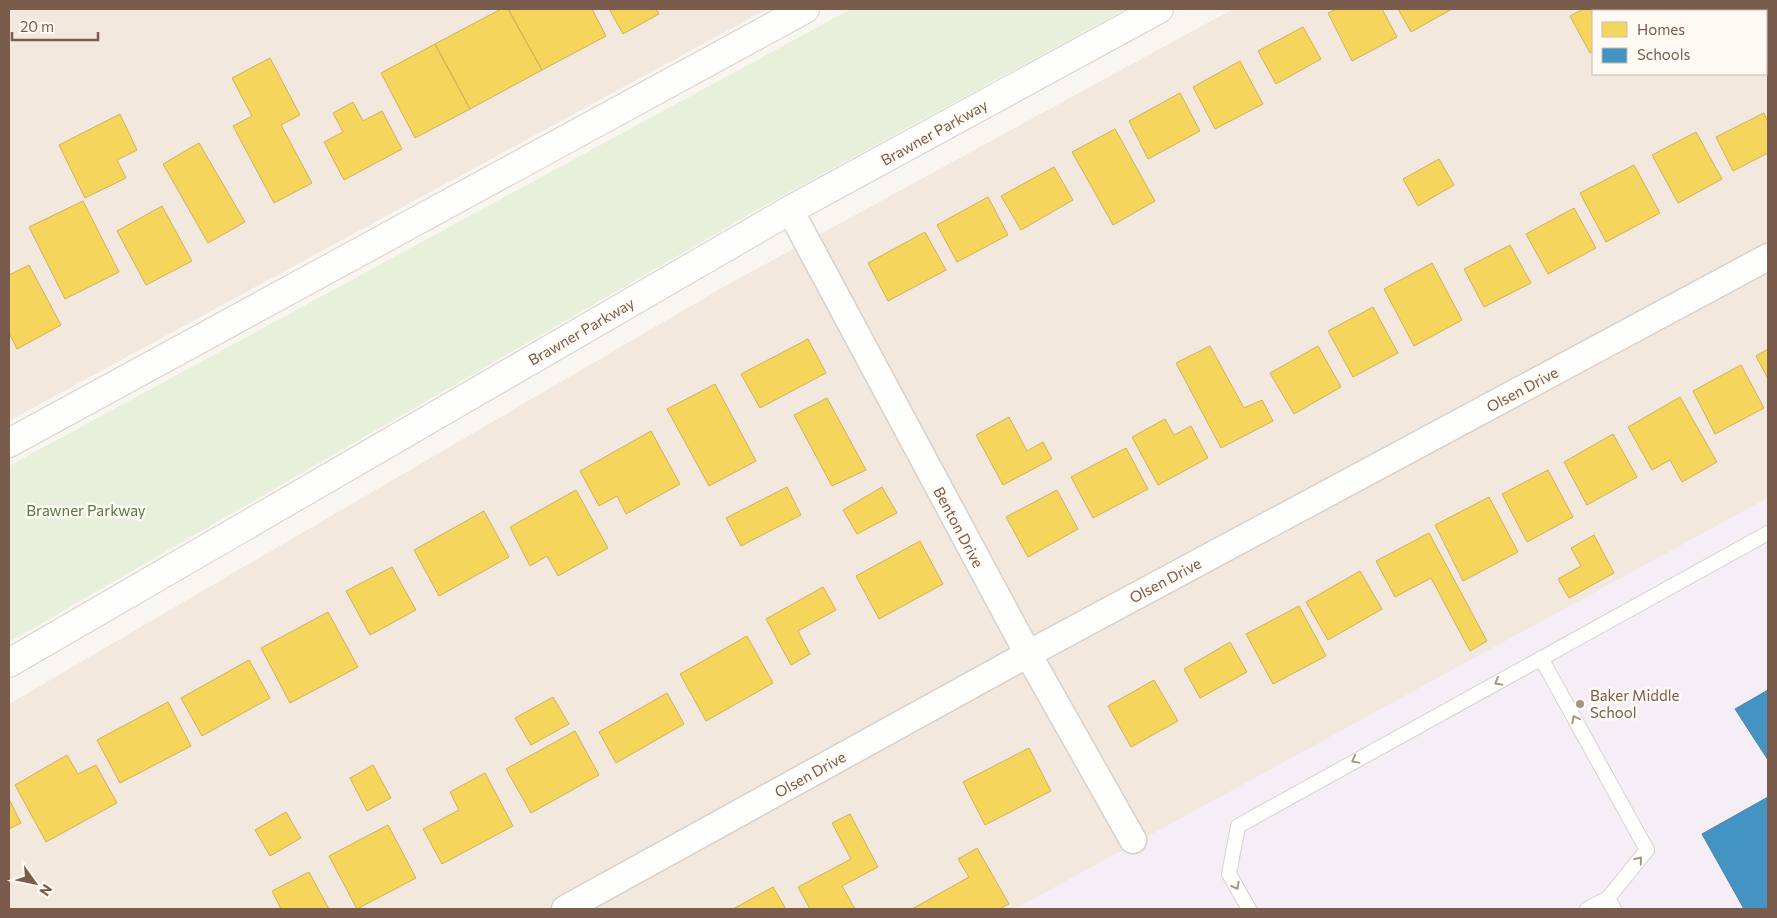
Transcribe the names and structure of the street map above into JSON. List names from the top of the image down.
{
  "streets": {
    "street": ["Brawner Parkway", "Olsen Drive", "Benton Drive"]
  },
  "crossings": [
    ["Brawner Parkway", "Benton Drive"],
    ["Olsen Drive", "Benton Drive"]
  ],
  "parks": ["Brawner Parkway"],
  "places": ["Baker Middle School"],
  "legend": ["Homes", "Schools"],
  "scale_bar": "20 m",
  "north": "bottom right"
}
